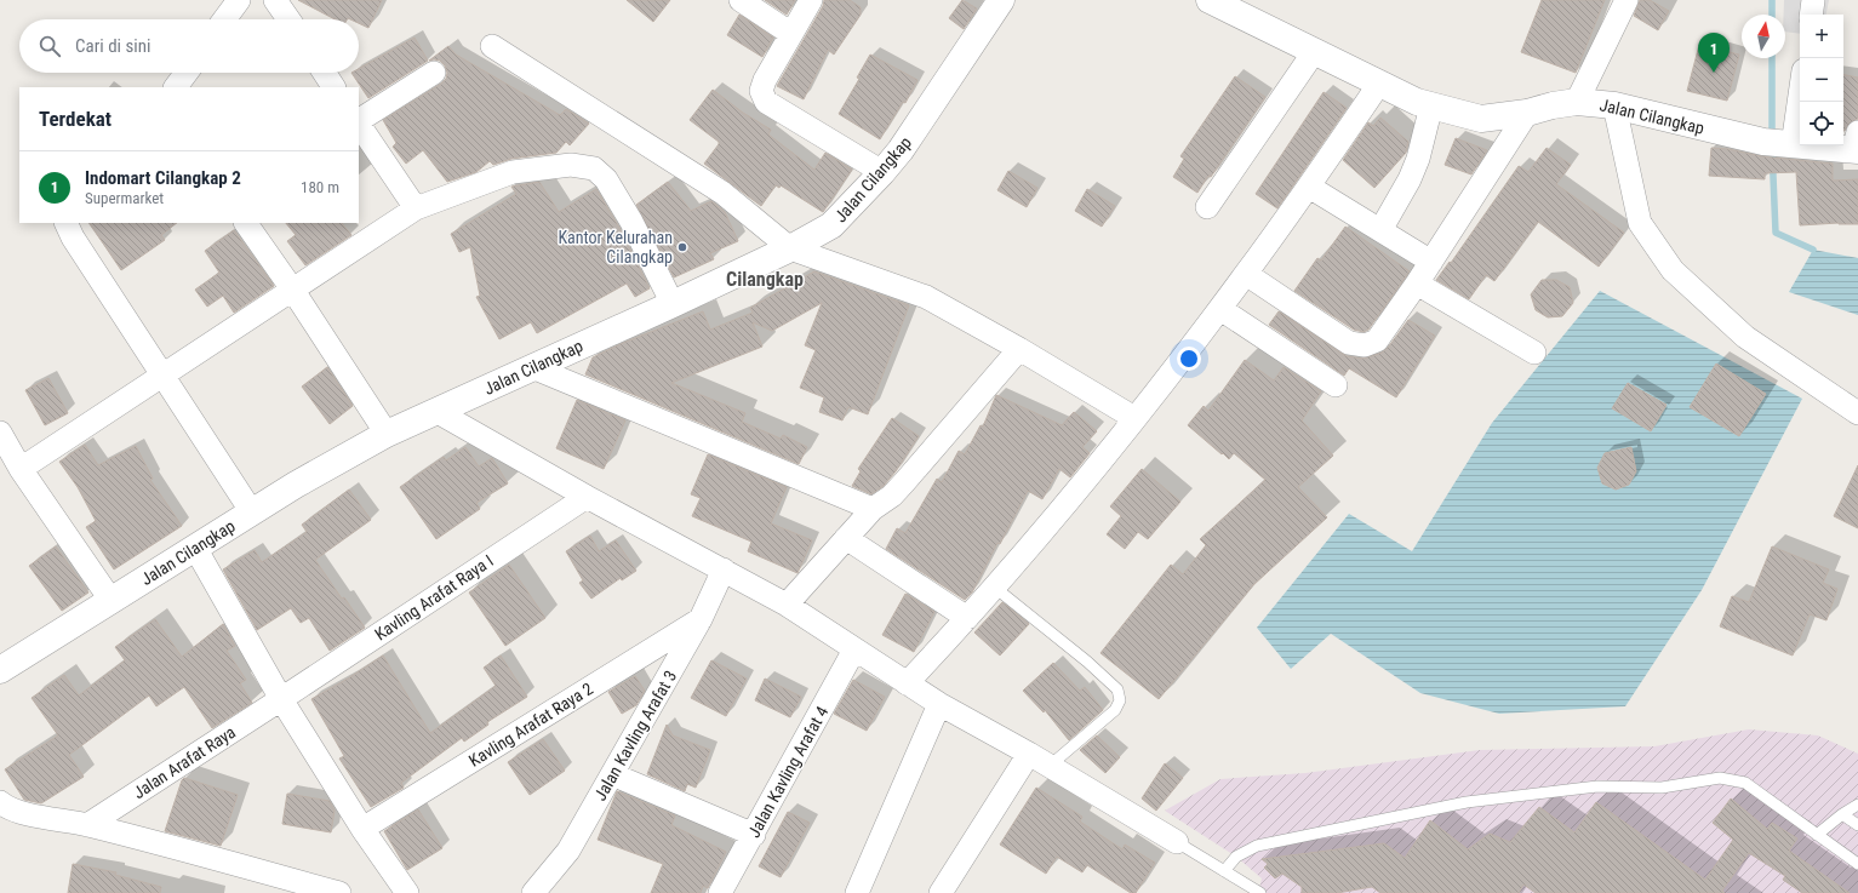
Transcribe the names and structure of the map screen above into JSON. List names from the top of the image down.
{
  "streets": {
    "street": [
      "Jalan Cilangkap",
      "Kavling Arafat Raya I",
      "Kavling Arafat Raya 2",
      "Jalan Kavling Arafat 3",
      "Jalan Arafat Raya",
      "Jalan Kavling Arafat 4"
    ]
  },
  "crossings": [
    ["Kavling Arafat Raya I", "Jalan Arafat Raya"],
    ["Kavling Arafat Raya 2", "Jalan Kavling Arafat 3"]
  ],
  "districts": ["Cilangkap"],
  "places": ["Kantor Kelurahan Cilangkap"],
  "north": "top",
  "page": {
    "map_buttons": ["+", "−"],
    "search": "Cari di sini",
    "pins": "1",
    "heading": "Terdekat",
    "list": [
      {
        "mark": "1",
        "name": "Indomart Cilangkap 2",
        "note": "Supermarket",
        "value": "180 m"
      }
    ]
  }
}
